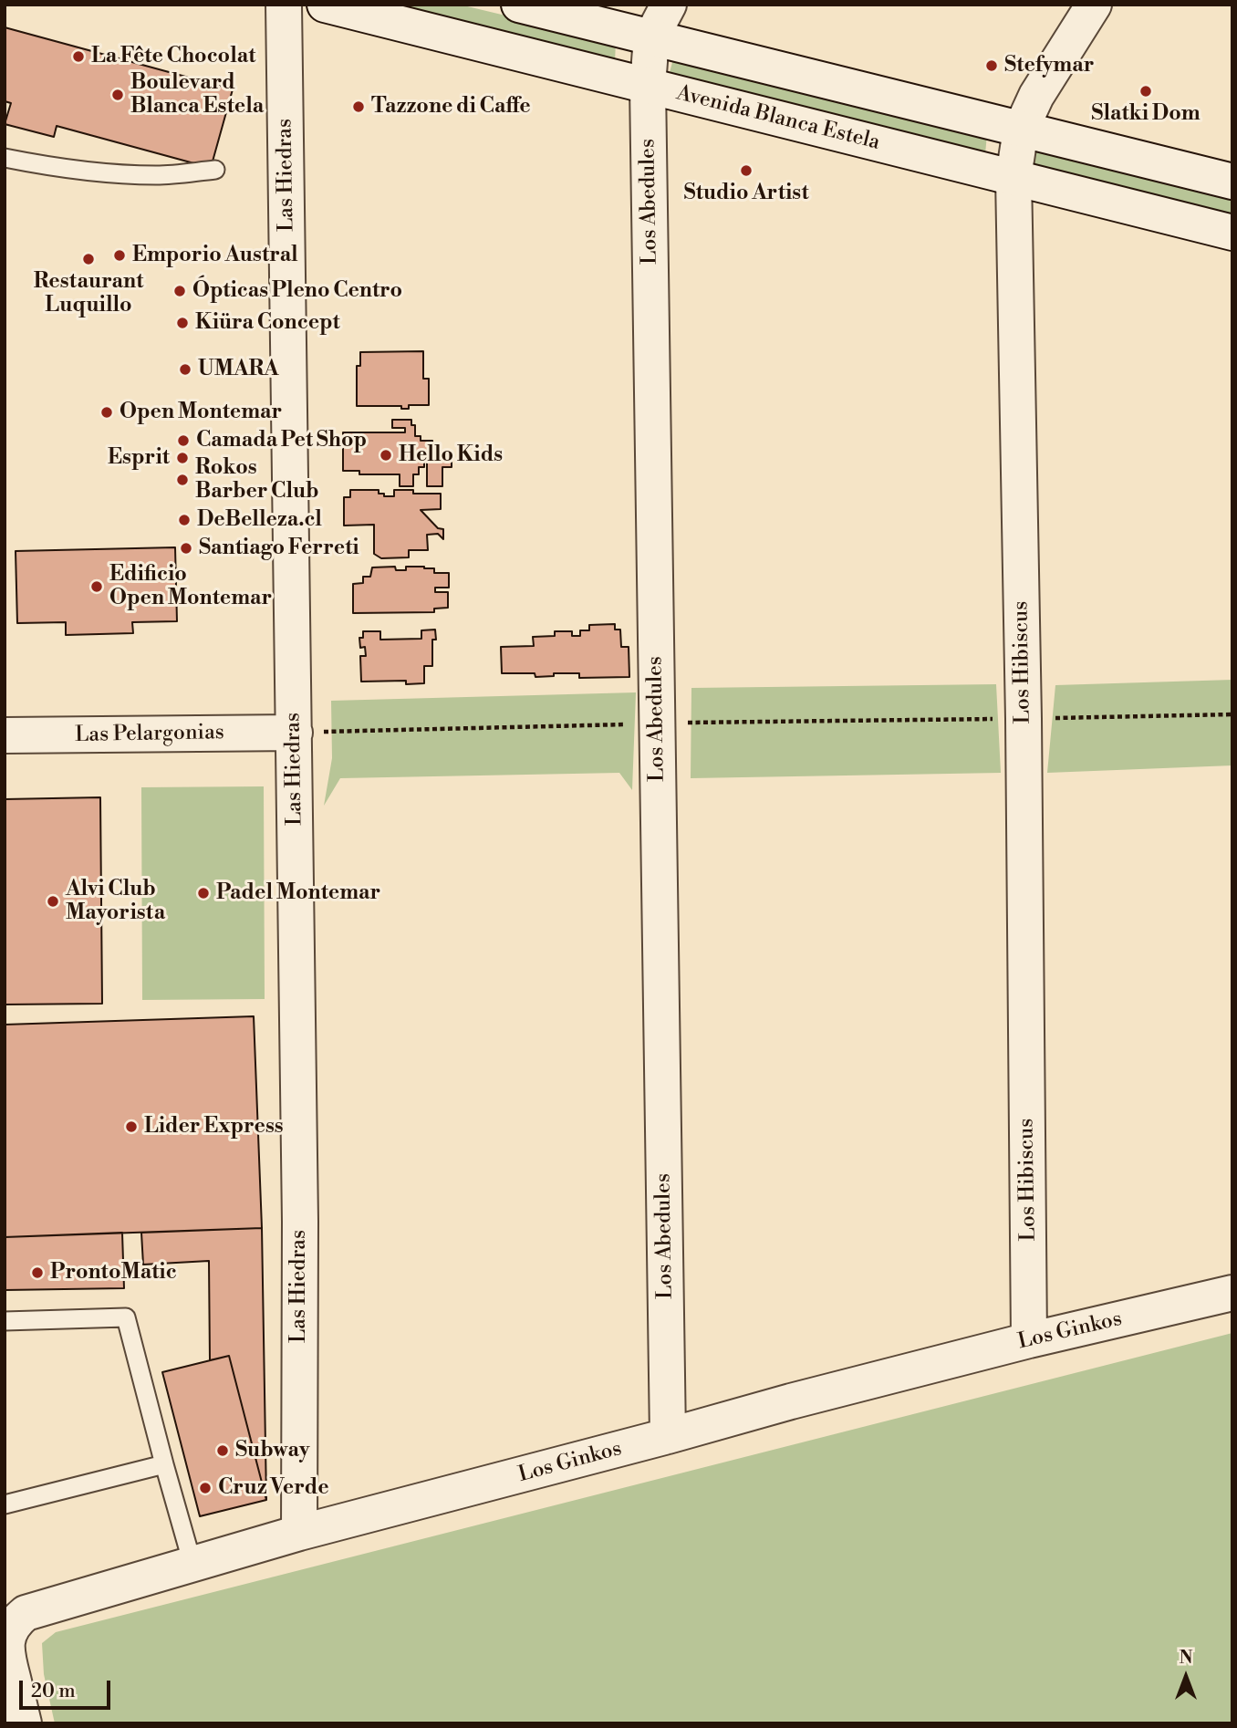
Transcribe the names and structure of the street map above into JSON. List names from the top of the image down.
{
  "streets": {
    "street": [
      "Avenida Blanca Estela",
      "Las Hiedras",
      "Los Abedules",
      "Los Hibiscus",
      "Las Pelargonias",
      "Los Ginkos"
    ]
  },
  "crossings": [
    ["Avenida Blanca Estela", "Los Abedules"],
    ["Avenida Blanca Estela", "Los Hibiscus"],
    ["Las Hiedras", "Las Pelargonias"],
    ["Las Hiedras", "Los Ginkos"],
    ["Los Abedules", "Los Ginkos"],
    ["Los Hibiscus", "Los Ginkos"]
  ],
  "places": [
    "La Fête Chocolat",
    "Stefymar",
    "Slatki Dom",
    "Boulevard Blanca Estela",
    "Tazzone di Caffe",
    "Studio Artist",
    "Emporio Austral",
    "Restaurant Luquillo",
    "Ópticas Pleno Centro",
    "Kiüra Concept",
    "UMARA",
    "Open Montemar",
    "Camada Pet Shop",
    "Hello Kids",
    "Esprit",
    "Rokos Barber Club",
    "DeBelleza.cl",
    "Santiago Ferreti",
    "Edificio Open Montemar",
    "Padel Montemar",
    "Alvi Club Mayorista",
    "Lider Express",
    "ProntoMatic",
    "Subway",
    "Cruz Verde"
  ],
  "scale_bar": "20 m",
  "north": "top"
}
